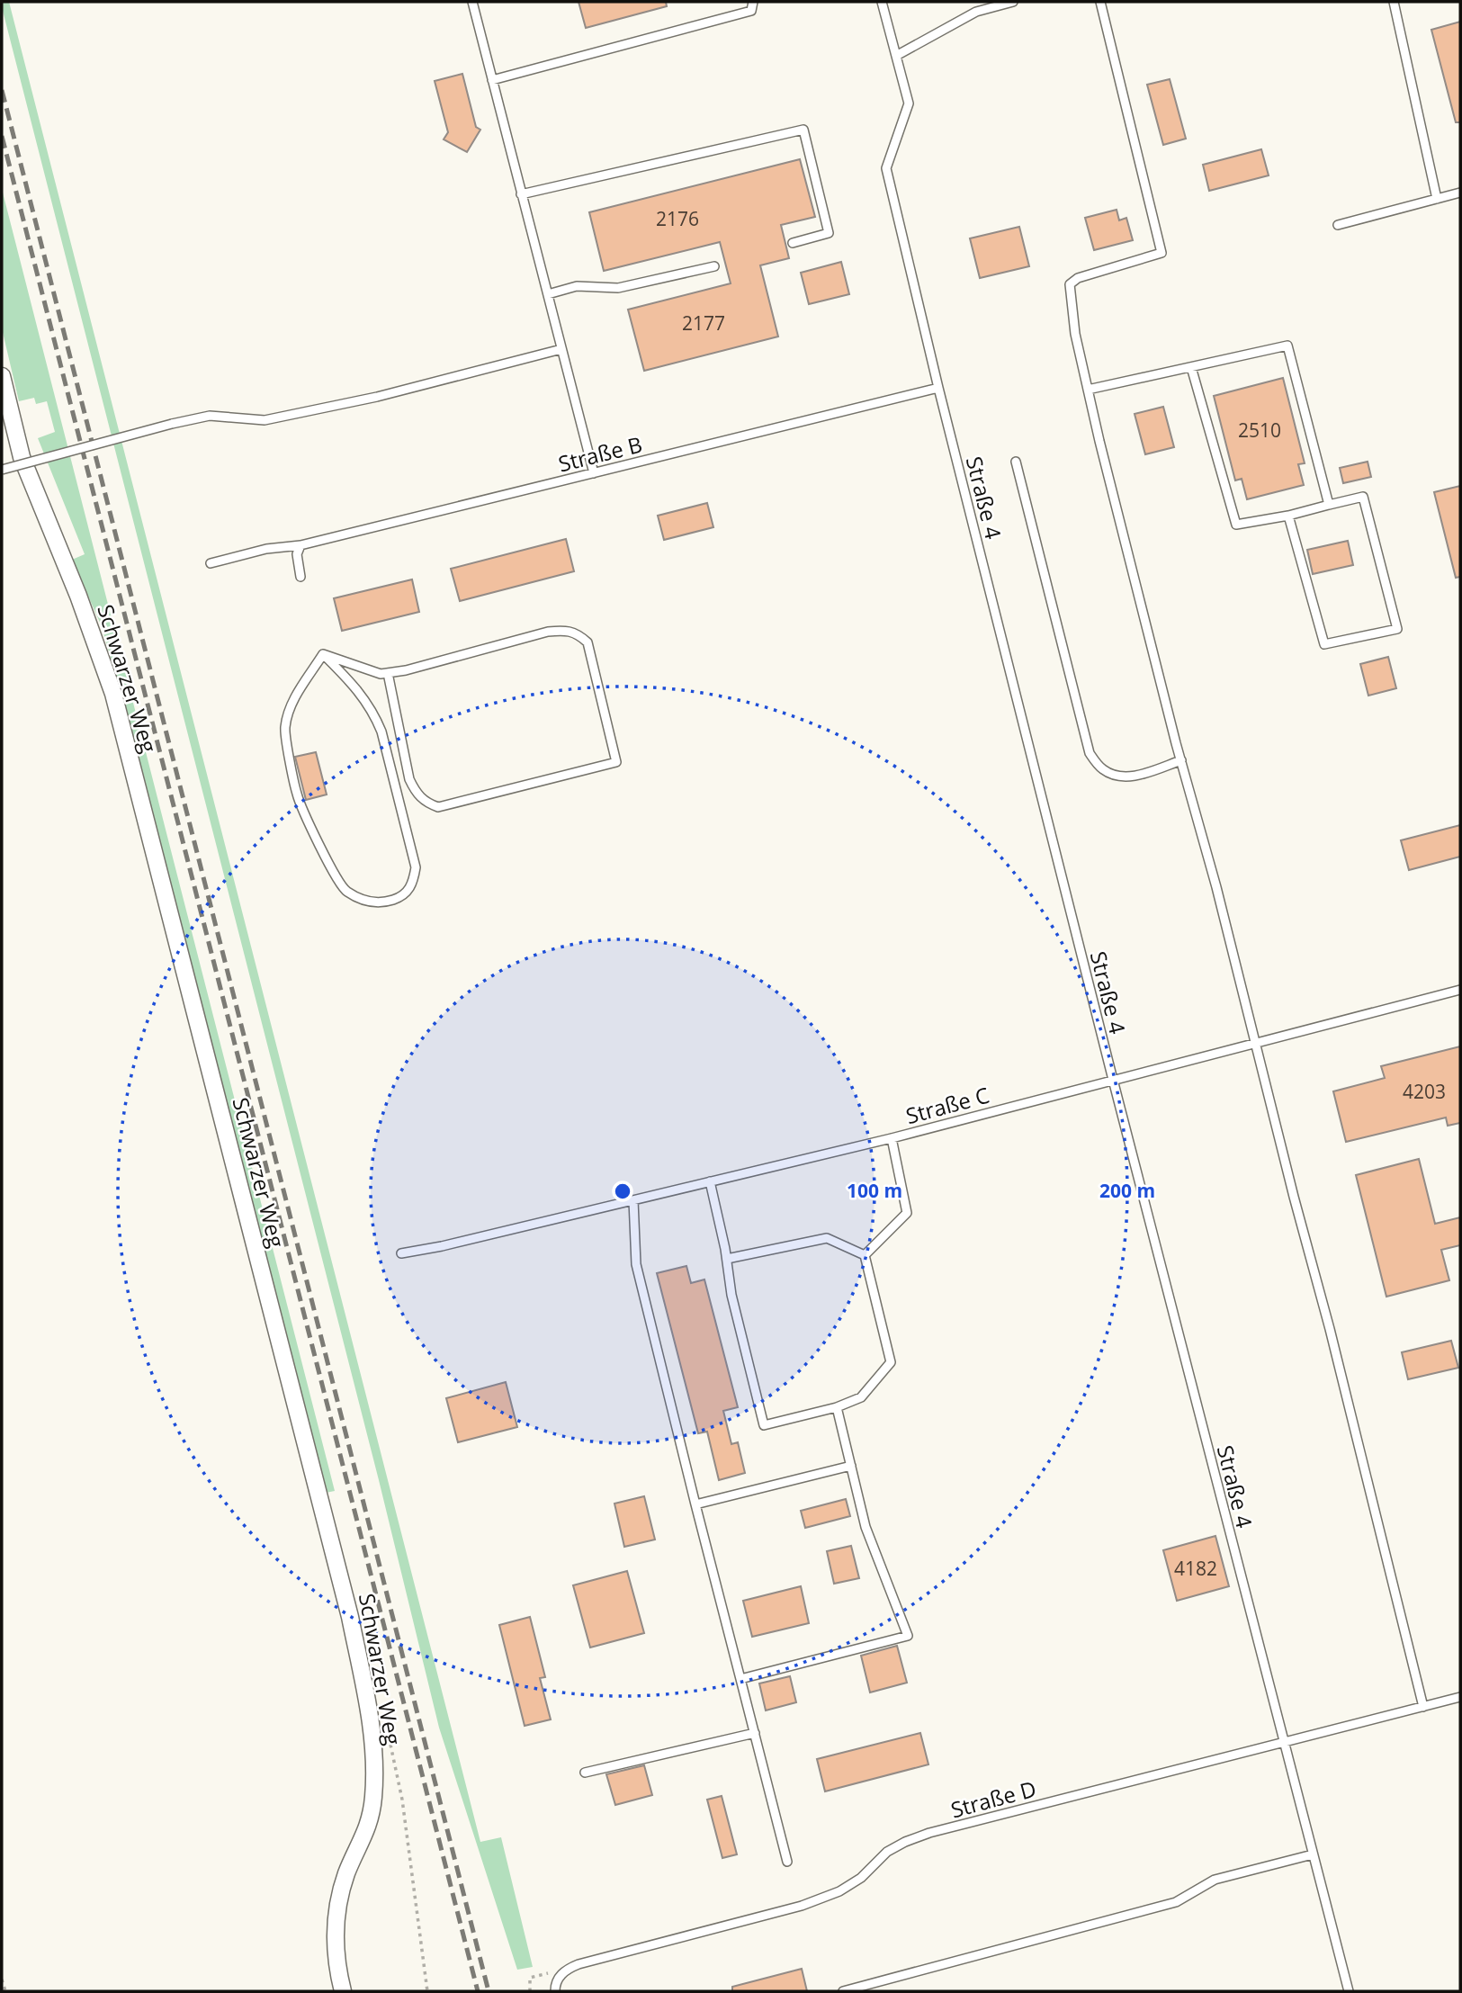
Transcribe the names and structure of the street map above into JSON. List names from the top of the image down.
{
  "streets": {
    "street": ["Schwarzer Weg"],
    "lane": [
      "Straße B",
      "Straße 4",
      "Straße C",
      "Straße D"
    ]
  },
  "crossings": [
    ["Straße B", "Straße 4"],
    ["Straße 4", "Straße C"],
    ["Straße 4", "Straße D"]
  ],
  "house_numbers": [
    "2176",
    "2177",
    "2510",
    "4203",
    "4182"
  ],
  "rings": ["100 m", "200 m"]
}
